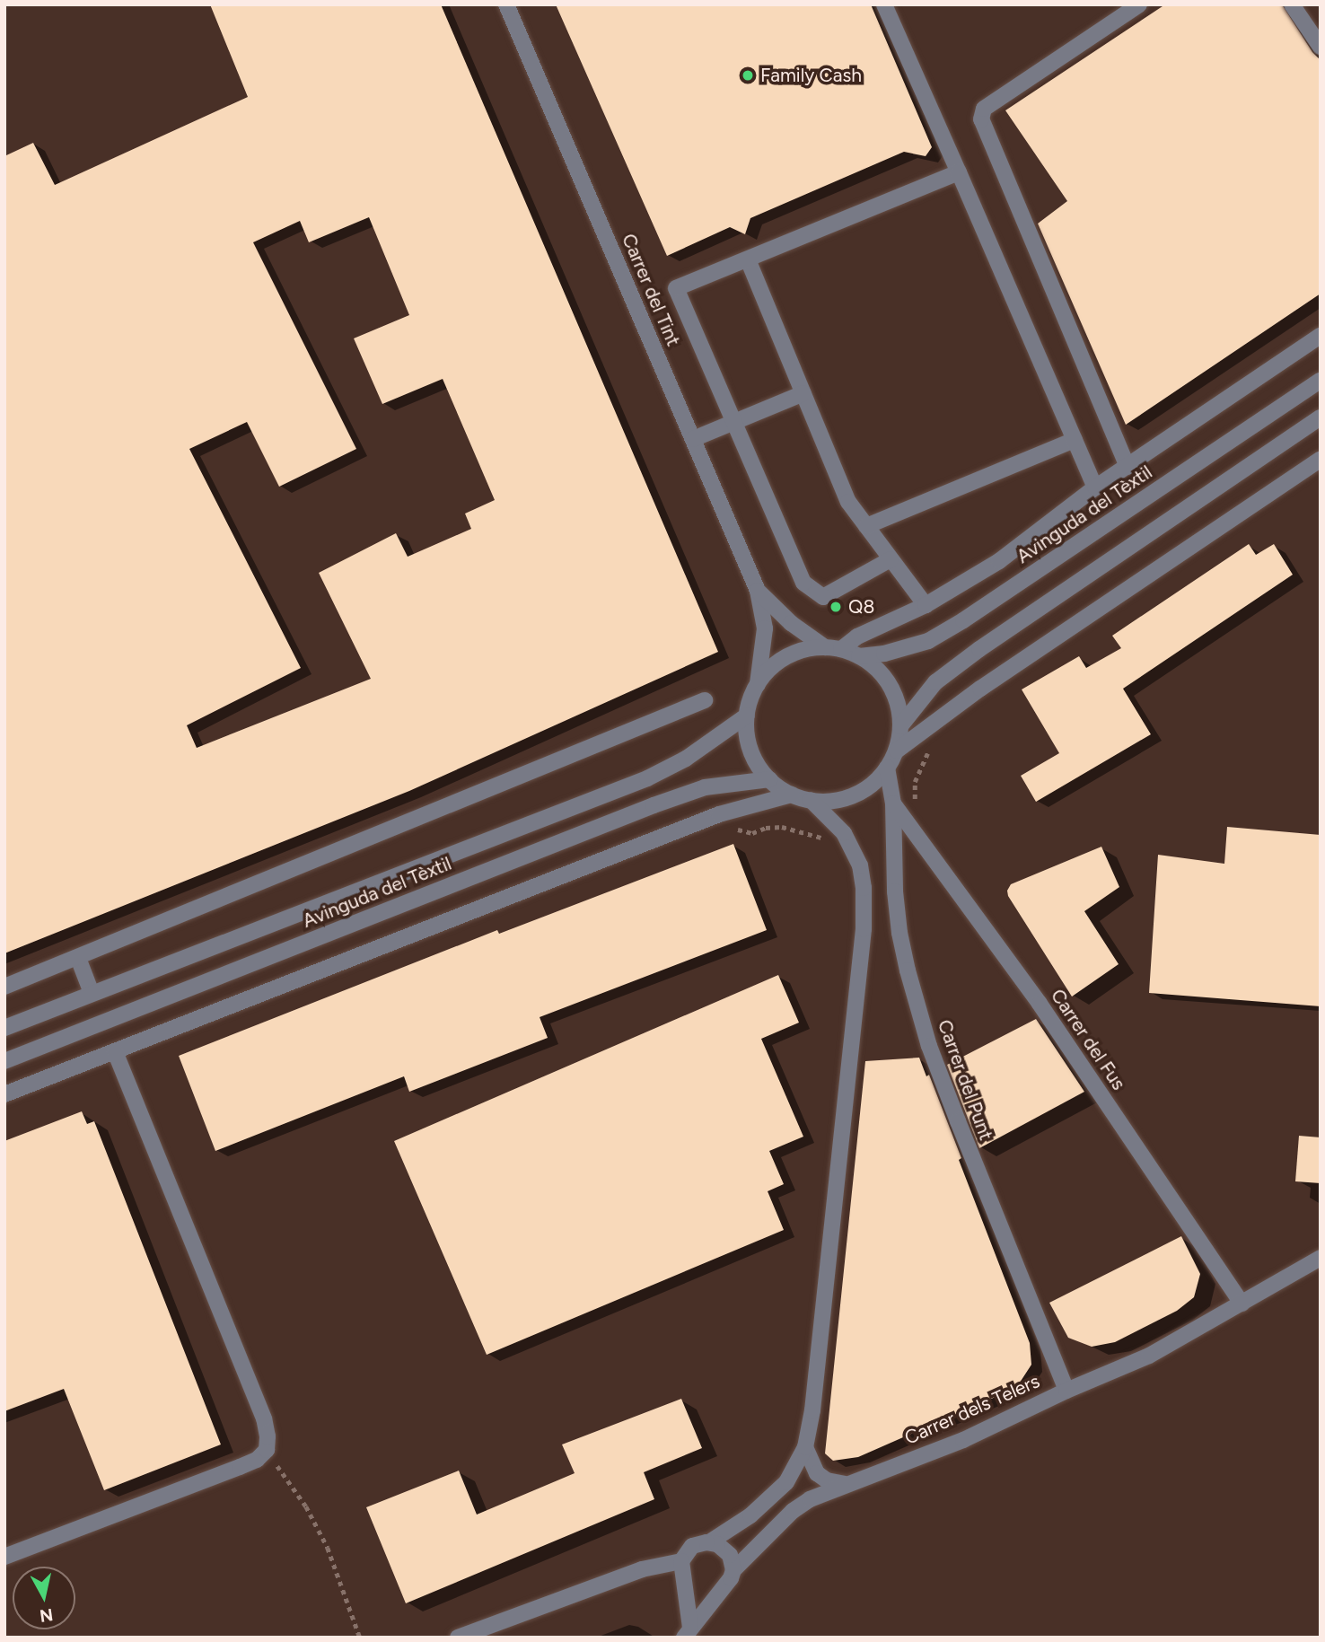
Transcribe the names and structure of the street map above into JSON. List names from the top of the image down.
{
  "streets": {
    "street": [
      "Carrer del Tint",
      "Avinguda del Tèxtil",
      "Carrer del Fus",
      "Carrer del Punt",
      "Carrer dels Telers"
    ]
  },
  "crossings": [
    ["Avinguda del Tèxtil", "Carrer del Punt"],
    ["Carrer del Fus", "Carrer del Punt"],
    ["Carrer del Fus", "Carrer dels Telers"],
    ["Carrer del Punt", "Carrer dels Telers"]
  ],
  "places": ["Family Cash", "Q8"],
  "north": "bottom"
}
